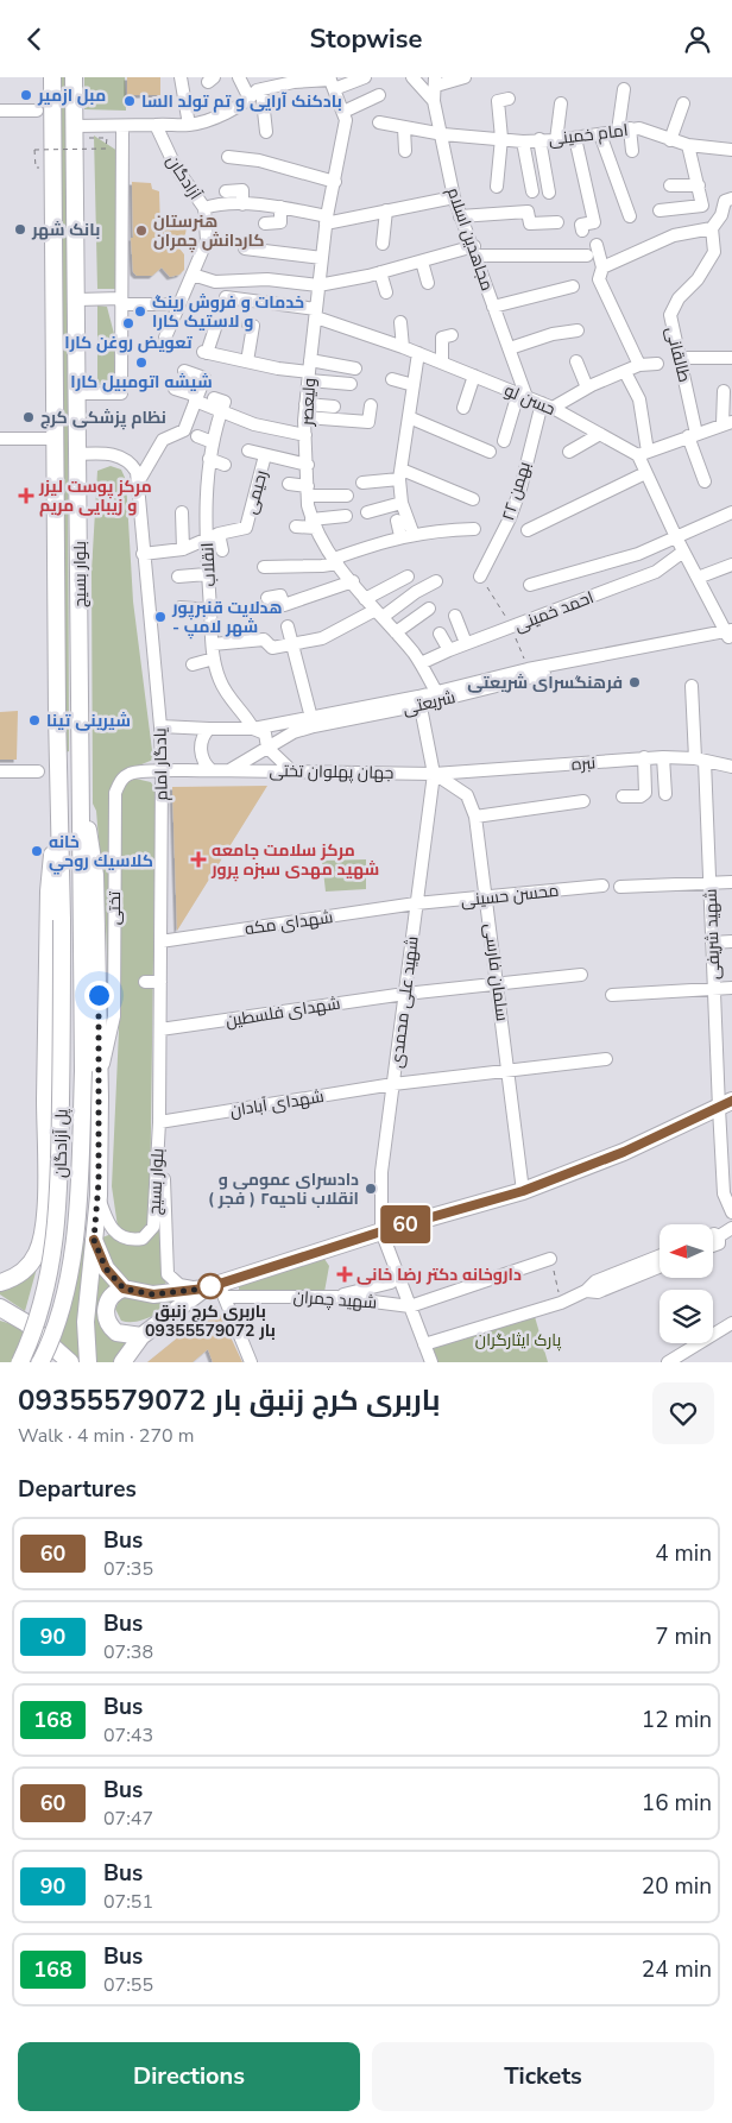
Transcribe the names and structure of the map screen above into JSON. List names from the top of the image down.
{
  "streets": {
    "main road": ["بلوار بسیج", "پل آزادگان"],
    "street": [
      "امام خمینی",
      "آزادگان",
      "مجاهدین اسلام",
      "طالقانی",
      "حسن لو",
      "ولیعصر",
      "۲۲ بهمن",
      "رحیمی",
      "انقلاب",
      "احمد خمینی",
      "شریعتی",
      "نبره",
      "یادگار امام",
      "جهان پهلوان تختی",
      "محسن حسینی",
      "تختی",
      "شهدای مکه",
      "شهید شریفی",
      "سلمان فارسی",
      "شهید علی محمدی",
      "شهدای فلسطین",
      "شهدای آبادان",
      "شهید چمران"
    ]
  },
  "crossings": [
    ["امام خمینی", "مجاهدین اسلام"],
    ["مجاهدین اسلام", "حسن لو"],
    ["حسن لو", "ولیعصر"],
    ["حسن لو", "۲۲ بهمن"],
    ["ولیعصر", "احمد خمینی"],
    ["ولیعصر", "شریعتی"],
    ["رحیمی", "انقلاب"],
    ["رحیمی", "یادگار امام"],
    ["انقلاب", "شریعتی"],
    ["بلوار بسیج", "یادگار امام"],
    ["بلوار بسیج", "شهدای آبادان"],
    ["بلوار بسیج", "پل آزادگان"],
    ["بلوار بسیج", "شهید چمران"],
    ["شریعتی", "یادگار امام"],
    ["شریعتی", "جهان پهلوان تختی"],
    ["نبره", "جهان پهلوان تختی"],
    ["نبره", "شهید شریفی"],
    ["نبره", "سلمان فارسی"],
    ["نبره", "شهید علی محمدی"],
    ["یادگار امام", "تختی"],
    ["یادگار امام", "شهدای مکه"],
    ["یادگار امام", "شهدای فلسطین"],
    ["یادگار امام", "شهدای آبادان"],
    ["یادگار امام", "شهید چمران"],
    ["جهان پهلوان تختی", "سلمان فارسی"],
    ["جهان پهلوان تختی", "شهید علی محمدی"],
    ["محسن حسینی", "شهدای مکه"],
    ["محسن حسینی", "سلمان فارسی"],
    ["محسن حسینی", "شهید علی محمدی"],
    ["شهدای مکه", "شهید علی محمدی"],
    ["سلمان فارسی", "شهید علی محمدی"],
    ["سلمان فارسی", "شهدای آبادان"],
    ["شهید علی محمدی", "شهدای فلسطین"],
    ["شهید علی محمدی", "شهدای آبادان"],
    ["شهید علی محمدی", "شهید چمران"],
    ["شهدای آبادان", "شهید چمران"]
  ],
  "parks": ["پارک ایثارگران"],
  "places": {
    "other": [
      "مبل ازمیر",
      "بادکنک آرایی و تم تولد السا",
      "بانک شهر",
      "هنرستان کاردانش چمران",
      "خدمات و فروش رینگ و لاستیک کارا",
      "تعویض روغن کارا",
      "شیشه اتومبیل کارا",
      "نظام پزشکی کرج",
      "هدلایت قنبرپور - شهر لامپ",
      "فرهنگسرای شریعتی",
      "شیرینی تینا",
      "خانه كلاسيك روحي",
      "دادسرای عمومی و انقلاب ناحیه۲ ( فجر )",
      "باربری کرج زنبق بار 09355579072"
    ],
    "health": ["مرکز پوست لیزر و زیبایی مریم", "مرکز سلامت جامعه شهید مهدی سبزه پرور", "داروخانه دکتر رضا خانی"]
  },
  "lines": ["bus line 60"],
  "north": "left",
  "page": {
    "header": "Stopwise",
    "on_map": "60",
    "heading": [
      ["باربری کرج زنبق بار 09355579072", "Walk · 4 min · 270 m"],
      "Departures"
    ],
    "list": [
      {
        "mark": "60",
        "name": "Bus",
        "note": "07:35",
        "value": "4 min"
      },
      {
        "mark": "90",
        "name": "Bus",
        "note": "07:38",
        "value": "7 min"
      },
      {
        "mark": "168",
        "name": "Bus",
        "note": "07:43",
        "value": "12 min"
      },
      {
        "mark": "60",
        "name": "Bus",
        "note": "07:47",
        "value": "16 min"
      },
      {
        "mark": "90",
        "name": "Bus",
        "note": "07:51",
        "value": "20 min"
      },
      {
        "mark": "168",
        "name": "Bus",
        "note": "07:55",
        "value": "24 min"
      }
    ],
    "buttons": ["Directions", "Tickets"]
  }
}
